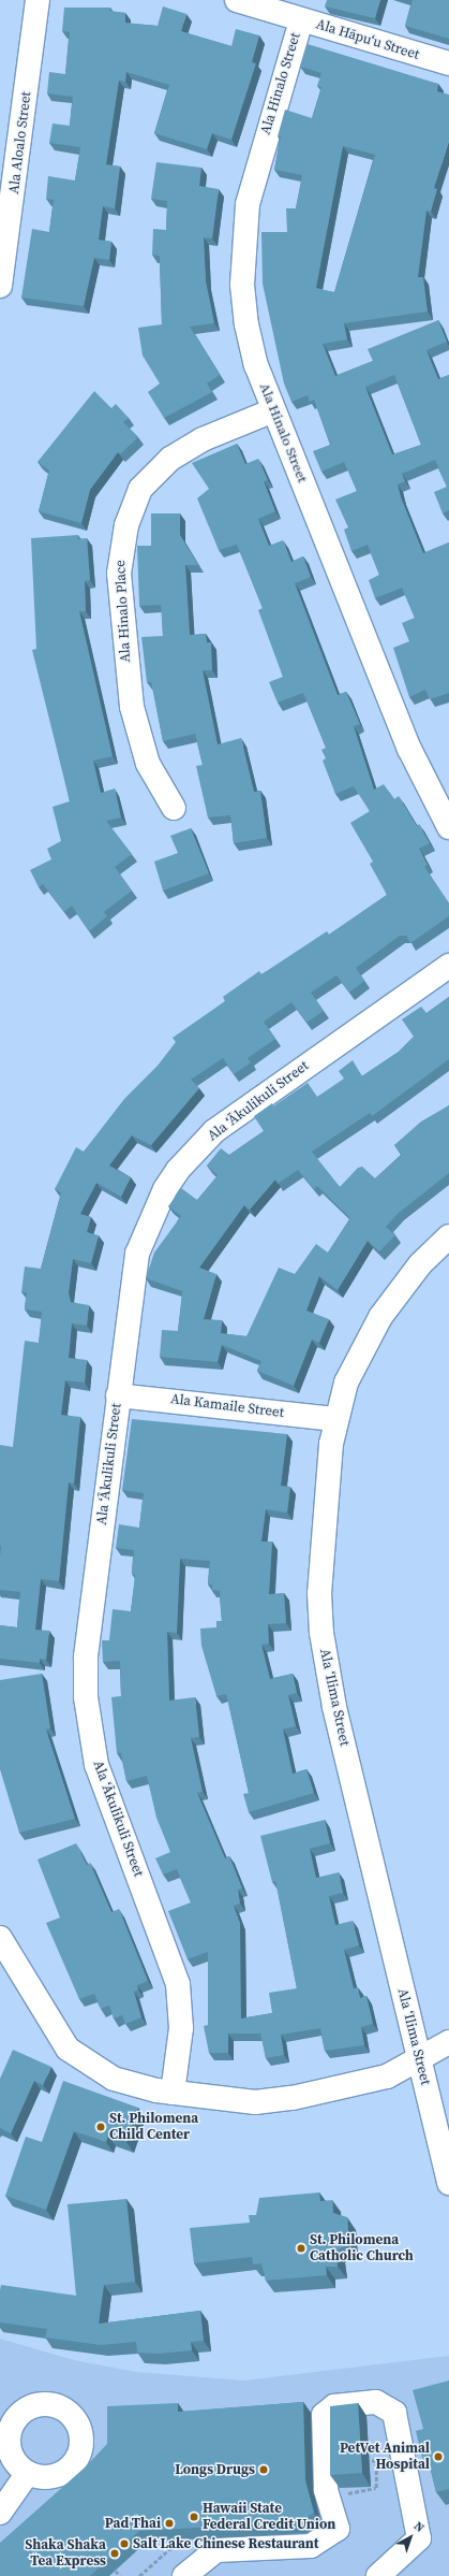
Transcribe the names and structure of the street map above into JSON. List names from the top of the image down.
{
  "streets": {
    "street": [
      "Ala Hāpuʻu Street",
      "Ala Hinalo Street",
      "Ala Aloalo Street",
      "Ala Hinalo Place",
      "Ala ʻĀkulikuli Street",
      "Ala Kamaile Street",
      "Ala ʻIlima Street"
    ]
  },
  "crossings": [
    ["Ala Hāpuʻu Street", "Ala Hinalo Street"],
    ["Ala Hinalo Street", "Ala Hinalo Place"],
    ["Ala ʻĀkulikuli Street", "Ala Kamaile Street"],
    ["Ala Kamaile Street", "Ala ʻIlima Street"]
  ],
  "places": [
    "St. Philomena Child Center",
    "St. Philomena Catholic Church",
    "PetVet Animal Hospital",
    "Longs Drugs",
    "Hawaii State Federal Credit Union",
    "Pad Thai",
    "Salt Lake Chinese Restaurant",
    "Shaka Shaka Tea Express"
  ],
  "north": "top right"
}
